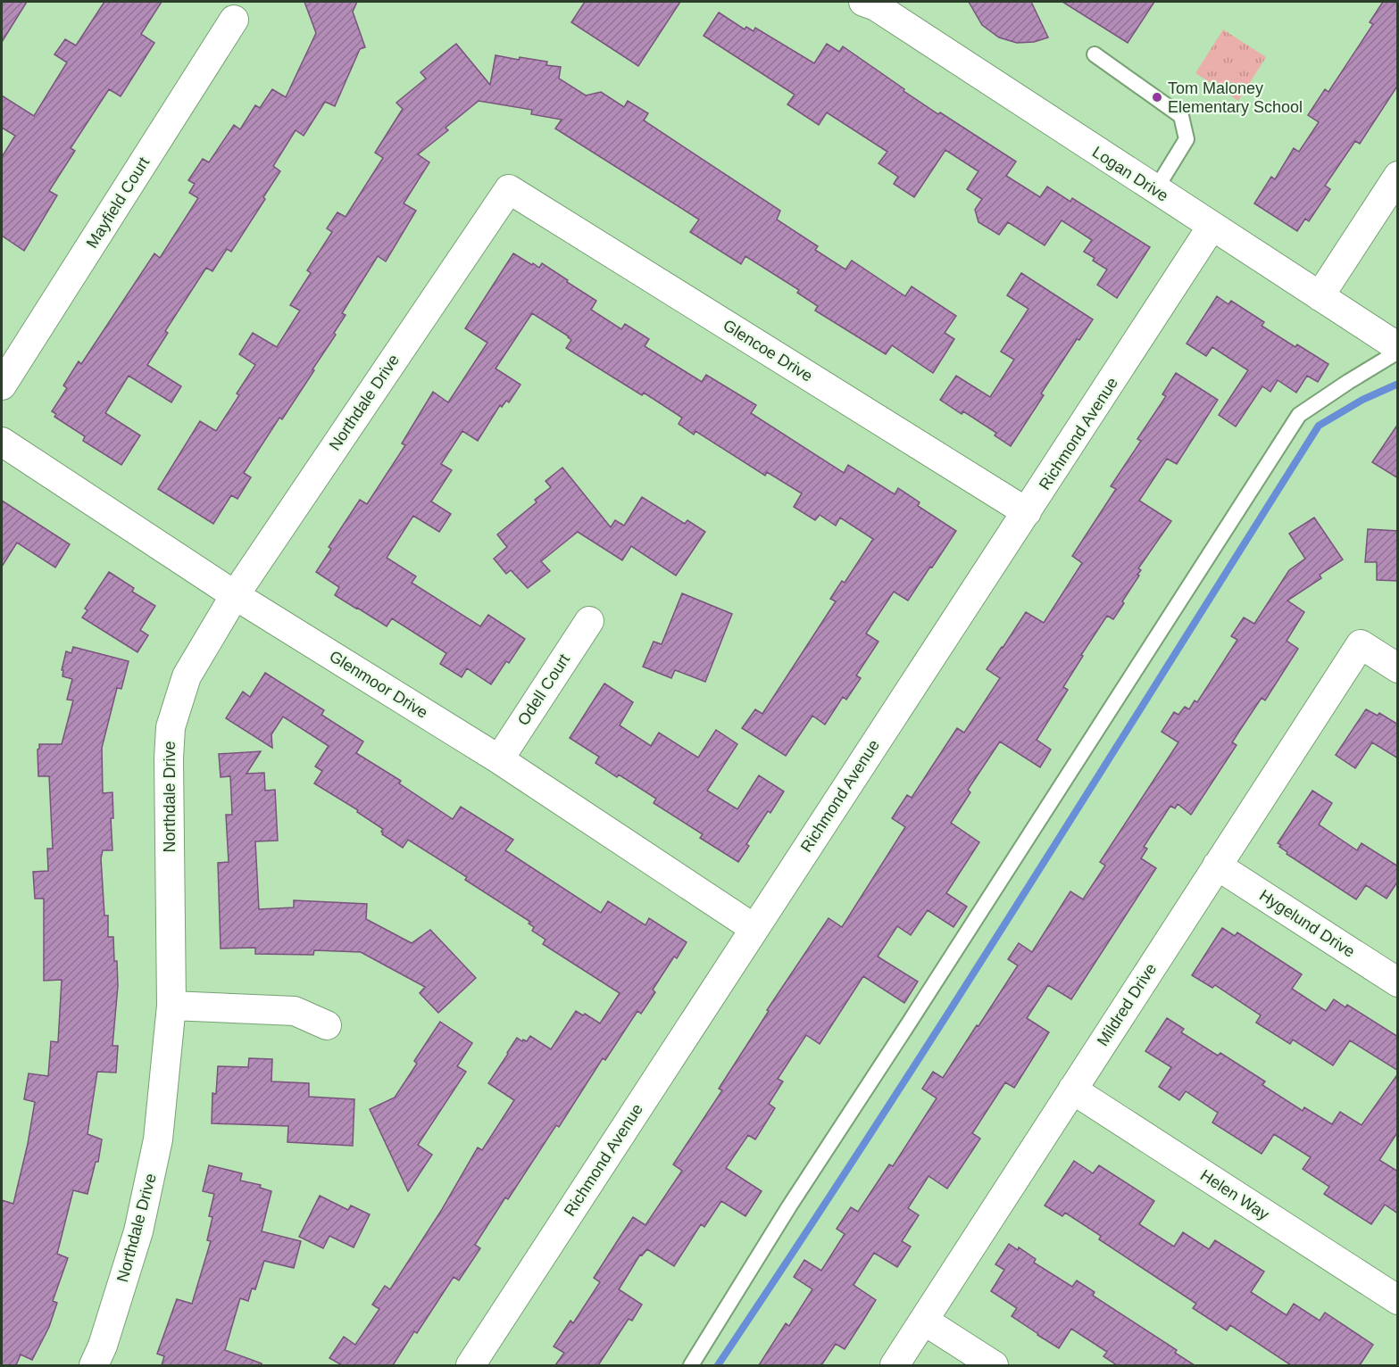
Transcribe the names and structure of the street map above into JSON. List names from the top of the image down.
{
  "streets": {
    "street": [
      "Logan Drive",
      "Mayfield Court",
      "Glencoe Drive",
      "Northdale Drive",
      "Richmond Avenue",
      "Glenmoor Drive",
      "Odell Court",
      "Hygelund Drive",
      "Mildred Drive",
      "Helen Way"
    ]
  },
  "crossings": [
    ["Logan Drive", "Richmond Avenue"],
    ["Glencoe Drive", "Northdale Drive"],
    ["Glencoe Drive", "Richmond Avenue"],
    ["Northdale Drive", "Glenmoor Drive"],
    ["Richmond Avenue", "Glenmoor Drive"],
    ["Glenmoor Drive", "Odell Court"],
    ["Hygelund Drive", "Mildred Drive"],
    ["Mildred Drive", "Helen Way"]
  ],
  "places": ["Tom Maloney Elementary School"]
}
